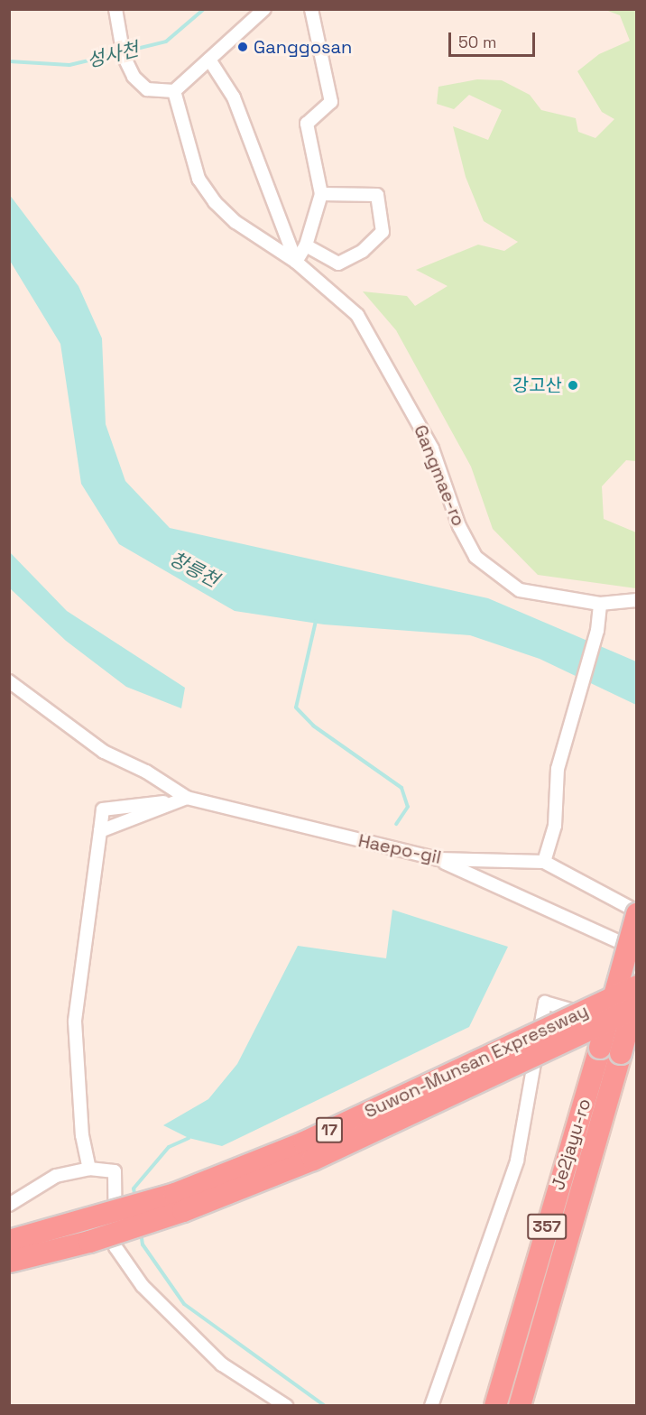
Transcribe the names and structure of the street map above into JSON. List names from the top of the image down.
{
  "streets": {
    "highway": [
      "Suwon-Munsan Expressway",
      "17",
      "Je2jayu-ro",
      "357"
    ],
    "street": ["Gangmae-ro", "Haepo-gil"]
  },
  "crossings": [
    ["Haepo-gil", "Je2jayu-ro"]
  ],
  "water": ["성사천", "창릉천"],
  "places": ["Ganggosan", "강고산"],
  "scale_bar": "50 m"
}
